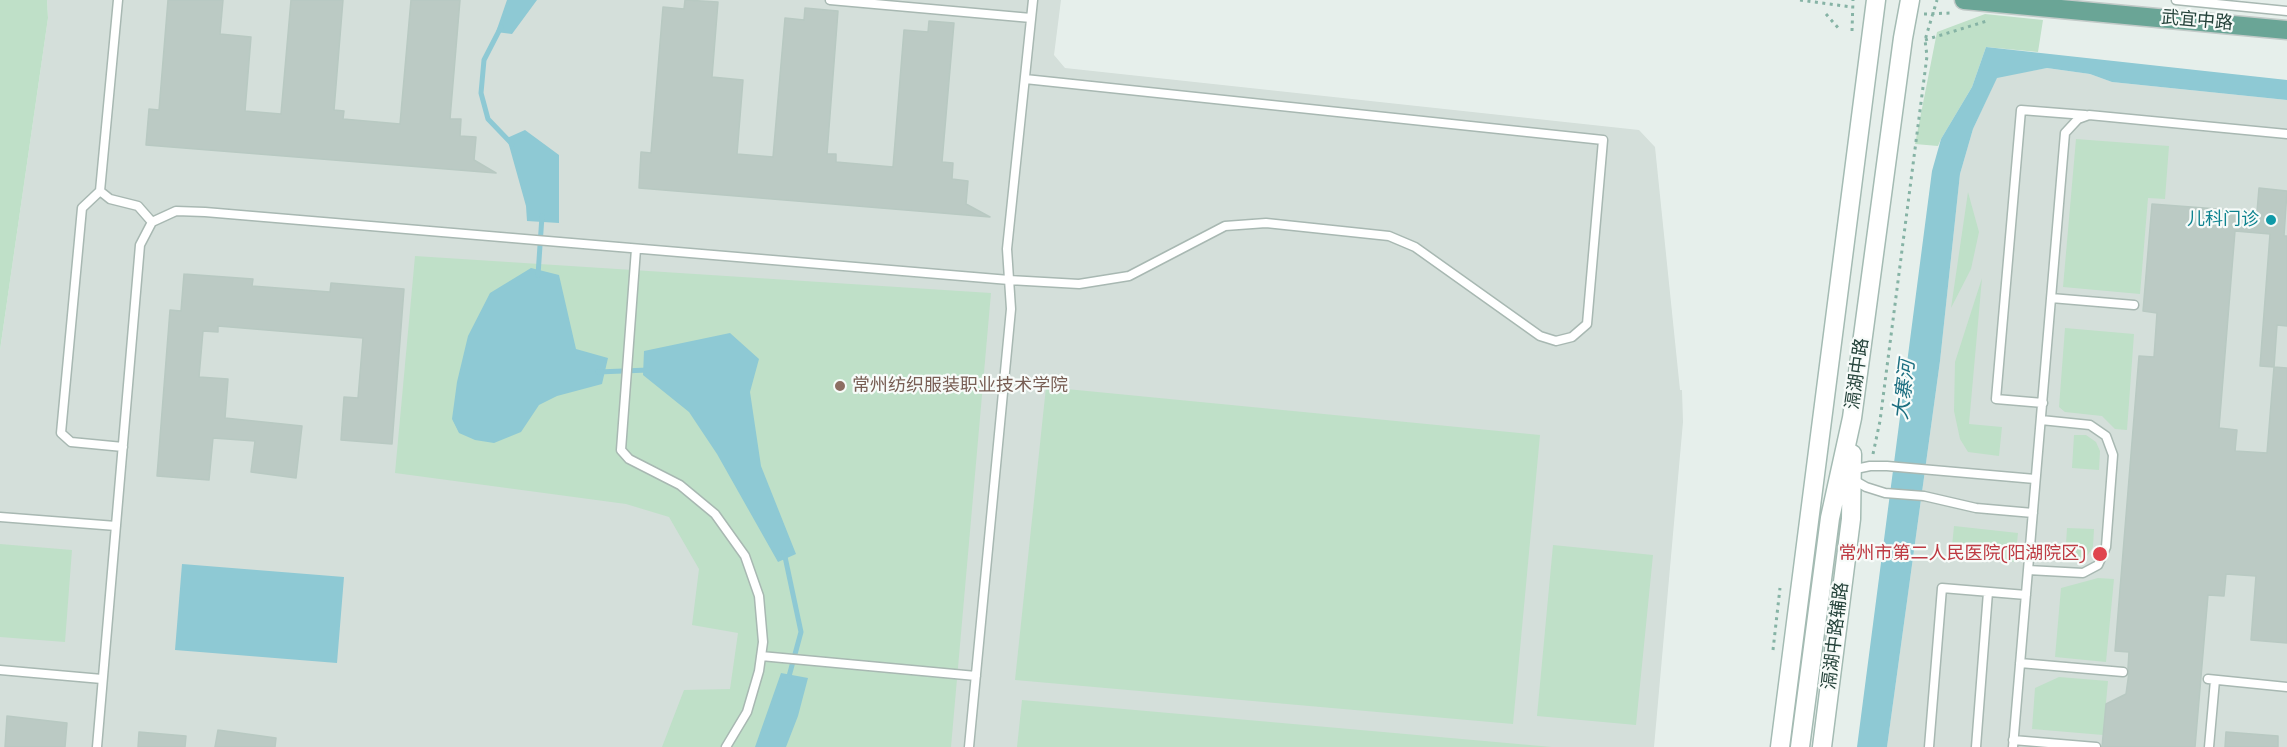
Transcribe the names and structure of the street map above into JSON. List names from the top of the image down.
{
  "streets": {
    "main road": ["武宜中路", "滆湖中路", "滆湖中路辅路"]
  },
  "crossings": [
    ["滆湖中路", "滆湖中路辅路"]
  ],
  "water": ["大寨河"],
  "places": ["儿科门诊", "常州纺织服装职业技术学院", "常州市第二人民医院(阳湖院区)"]
}
